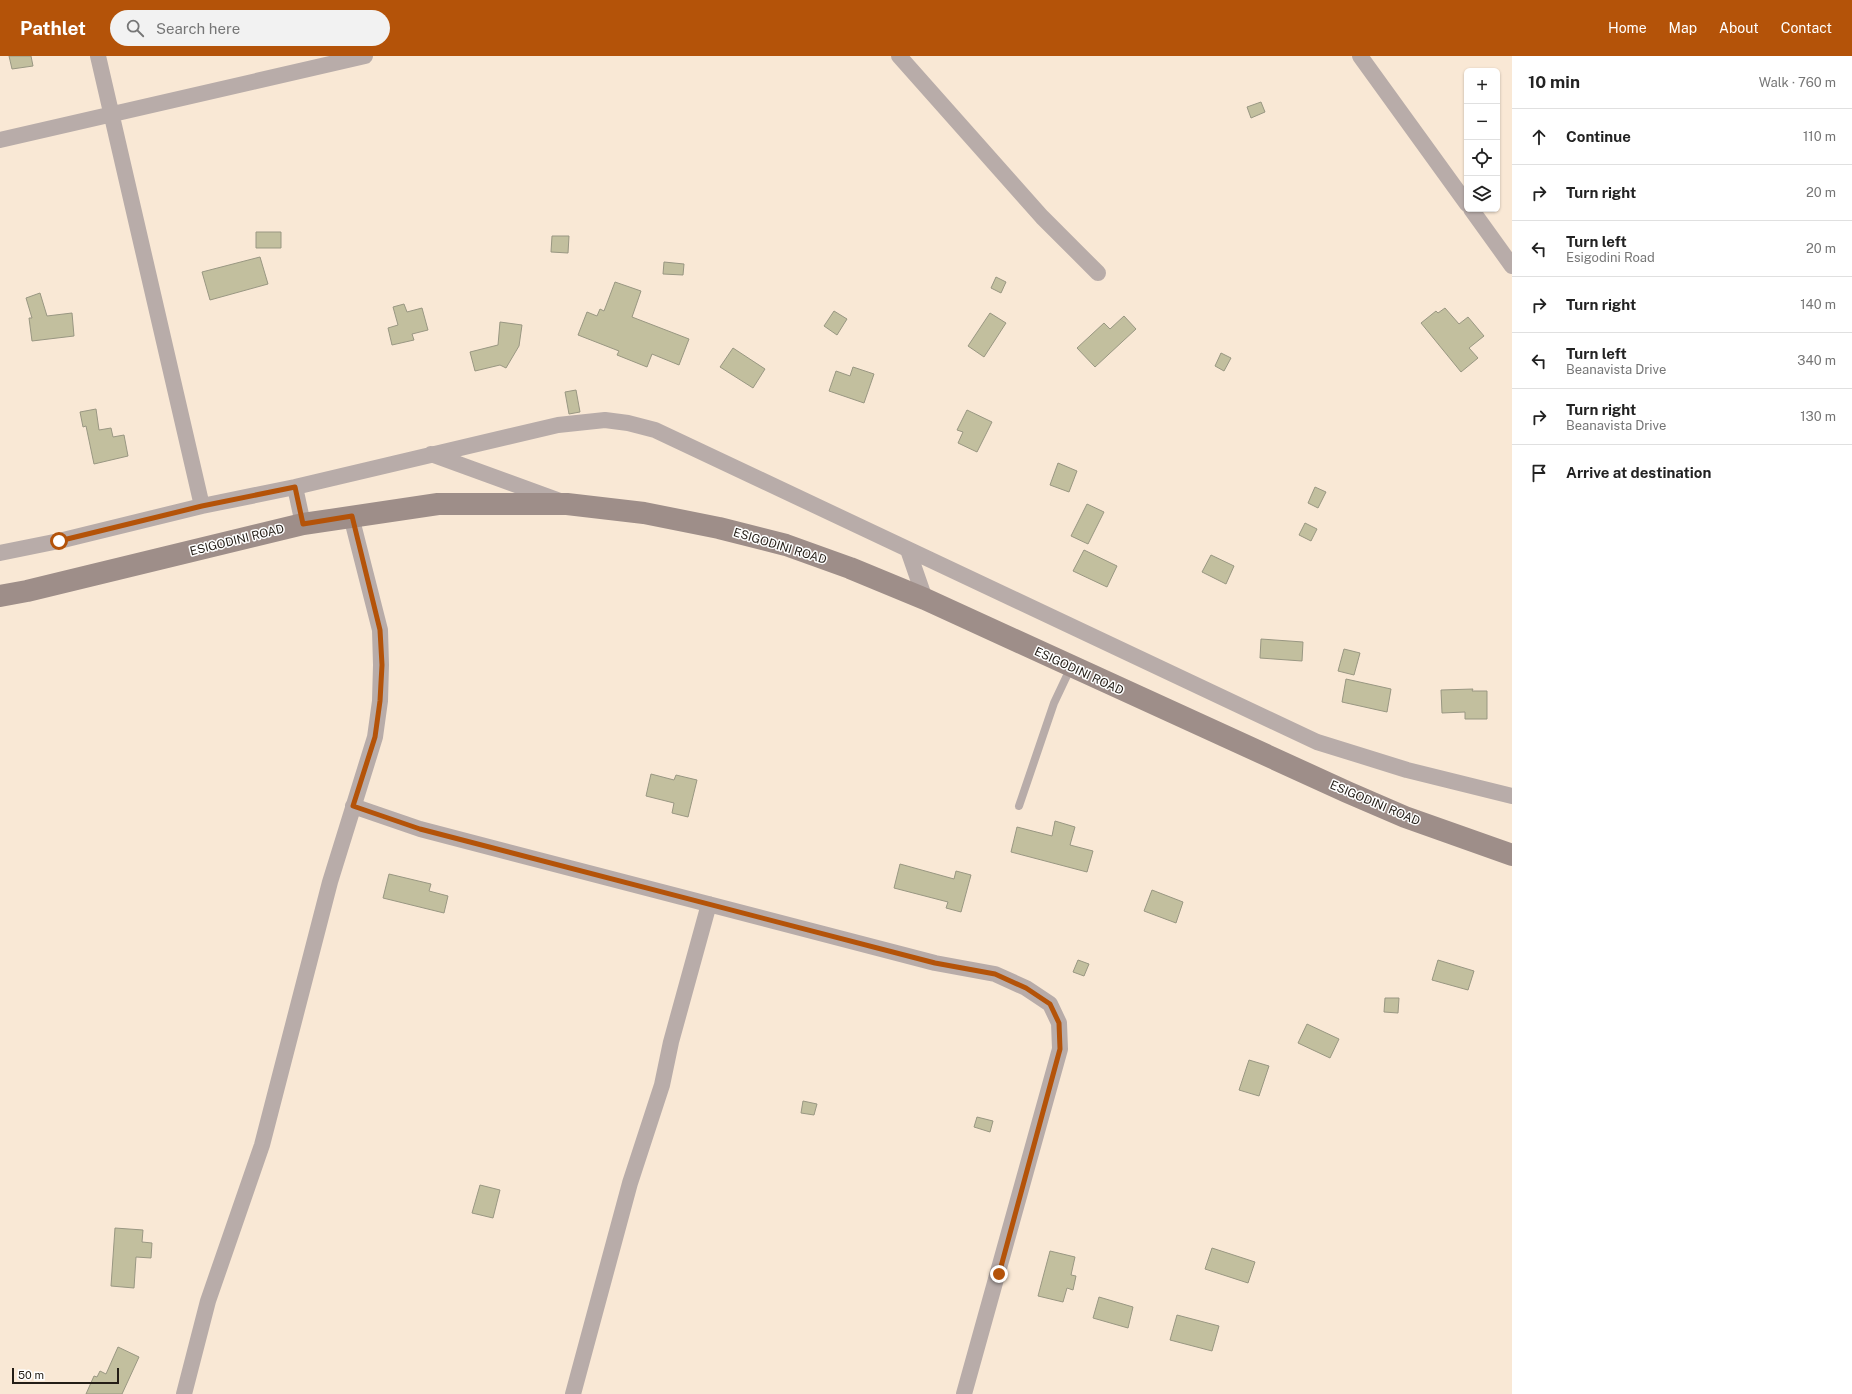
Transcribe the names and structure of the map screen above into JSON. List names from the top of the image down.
{
  "streets": {
    "main road": ["ESIGODINI ROAD"]
  },
  "scale_bar": "50 m",
  "page": {
    "header": "Pathlet",
    "search": "Search here",
    "nav": [
      "Home",
      "Map",
      "About",
      "Contact"
    ],
    "heading": ["10 min", "Walk · 760 m"],
    "map_buttons": ["+", "−"],
    "list": [
      ["Continue", "110 m"],
      ["Turn right", "20 m"],
      ["Turn left", "Esigodini Road", "20 m"],
      ["Turn right", "140 m"],
      ["Turn left", "Beanavista Drive", "340 m"],
      ["Turn right", "Beanavista Drive", "130 m"],
      "Arrive at destination"
    ],
    "scale": "50 m"
  }
}
